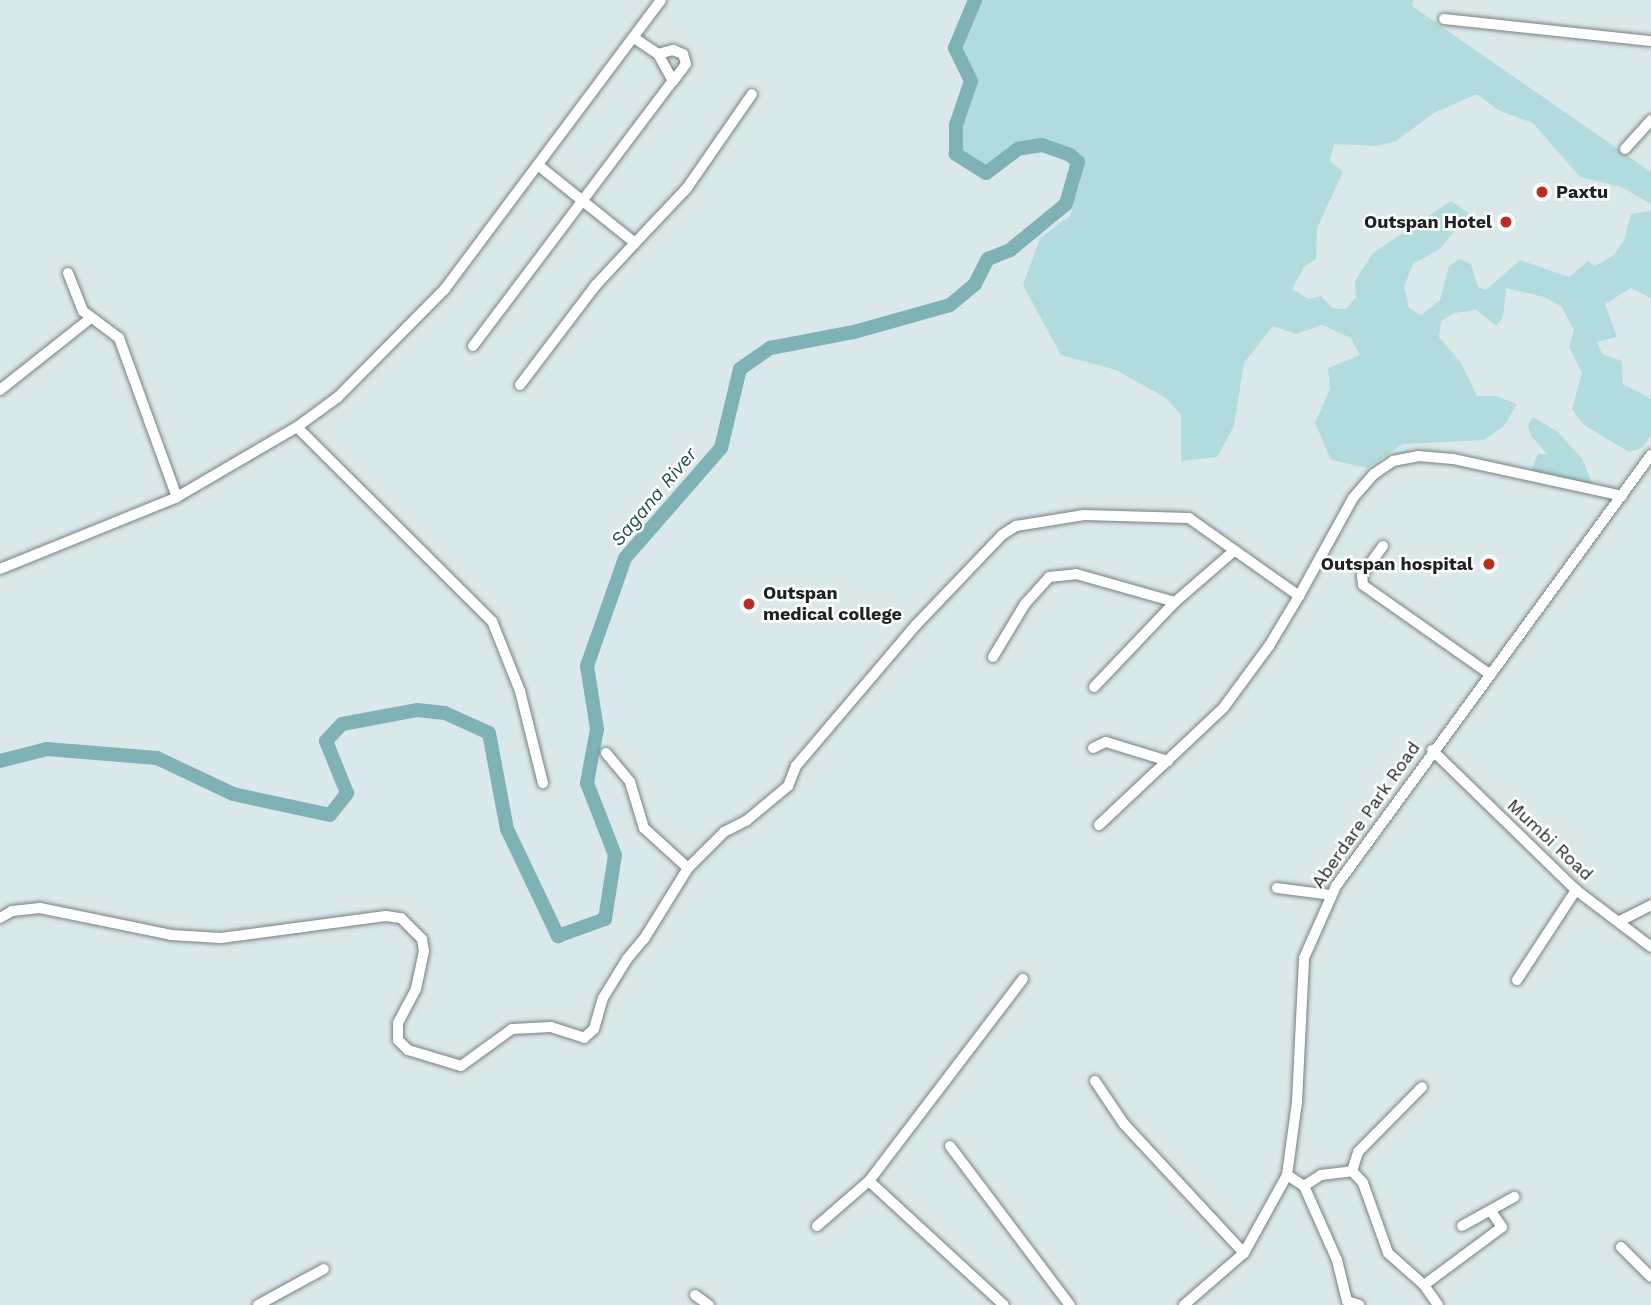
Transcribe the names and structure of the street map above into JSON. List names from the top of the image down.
{
  "streets": {
    "street": ["Aberdare Park Road", "Mumbi Road"]
  },
  "crossings": [
    ["Aberdare Park Road", "Mumbi Road"]
  ],
  "water": ["Sagana River"],
  "places": [
    "Paxtu",
    "Outspan Hotel",
    "Outspan hospital",
    "Outspan medical college"
  ]
}
